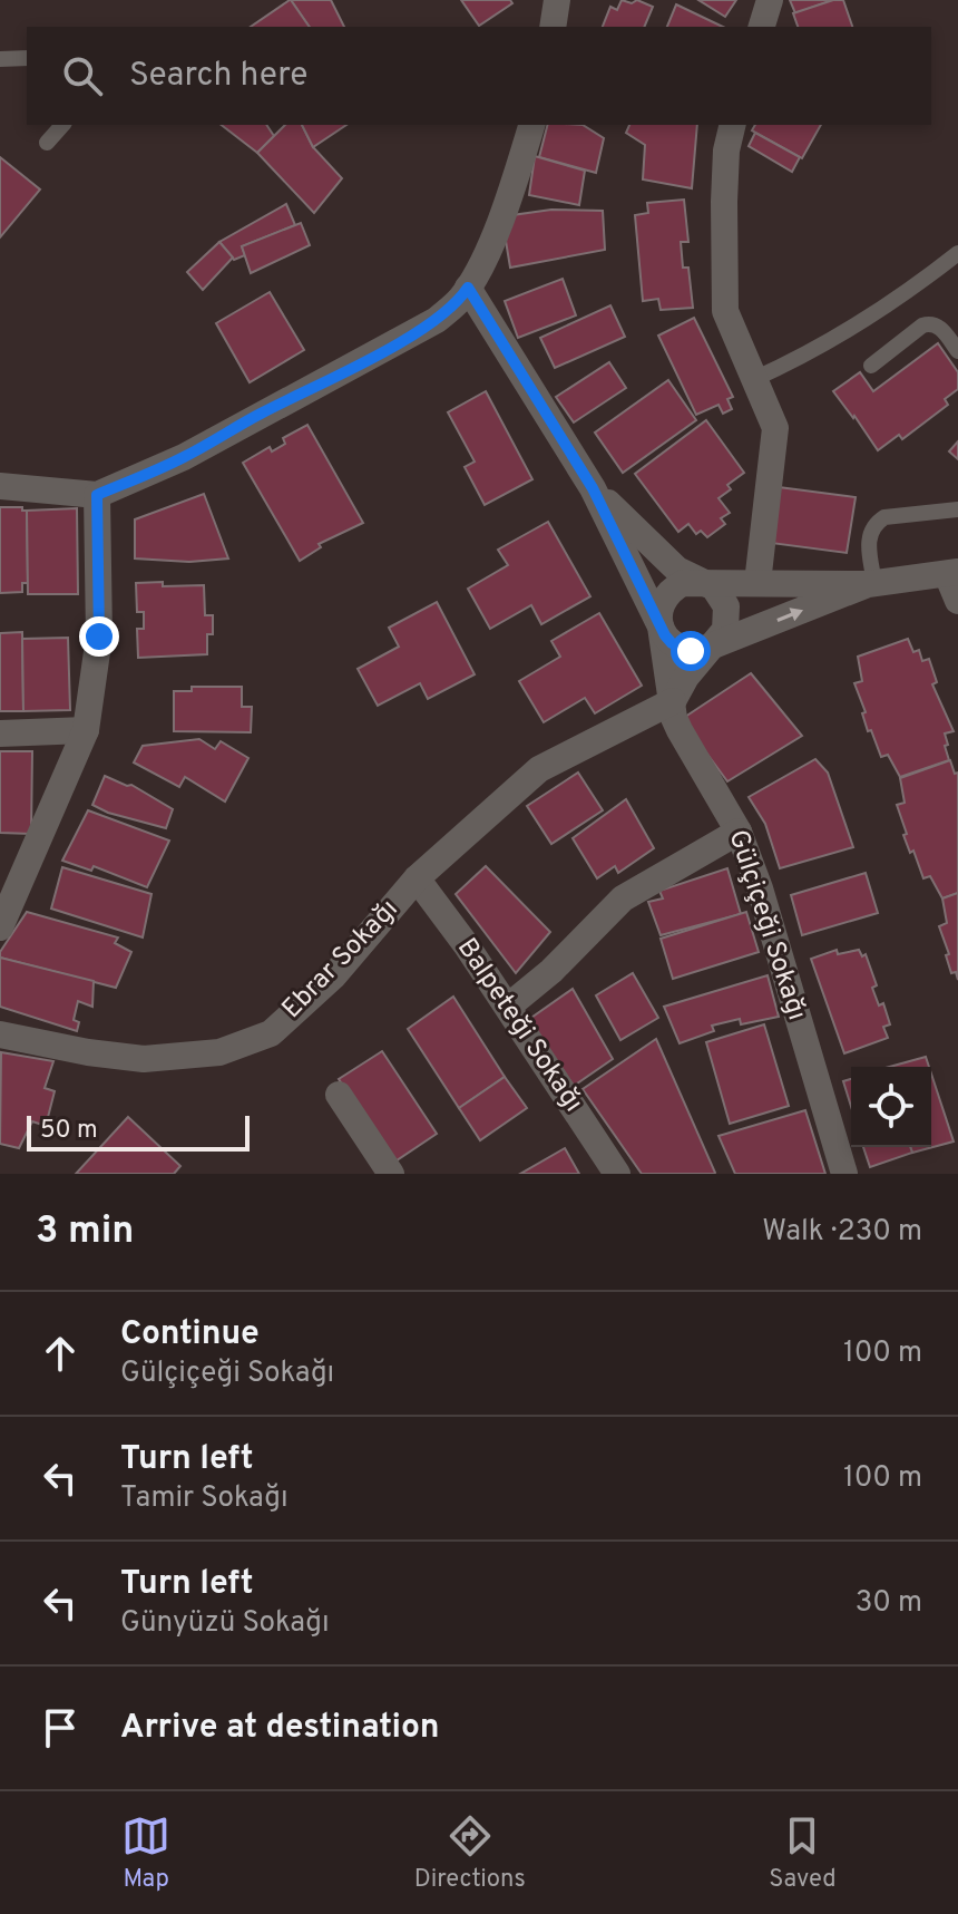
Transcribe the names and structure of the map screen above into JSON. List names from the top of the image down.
{
  "streets": {
    "street": ["Gülçiçeği Sokağı", "Ebrar Sokağı", "Balpeteği Sokağı"]
  },
  "crossings": [
    ["Gülçiçeği Sokağı", "Ebrar Sokağı"],
    ["Ebrar Sokağı", "Balpeteği Sokağı"]
  ],
  "scale_bar": "50 m",
  "page": {
    "search": "Search here",
    "scale": "50 m",
    "heading": ["3 min", "Walk · 230 m"],
    "list": [
      ["Continue", "Gülçiçeği Sokağı", "100 m"],
      ["Turn left", "Tamir Sokağı", "100 m"],
      ["Turn left", "Günyüzü Sokağı", "30 m"],
      "Arrive at destination"
    ],
    "nav": ["Map", "Directions", "Saved"]
  }
}
